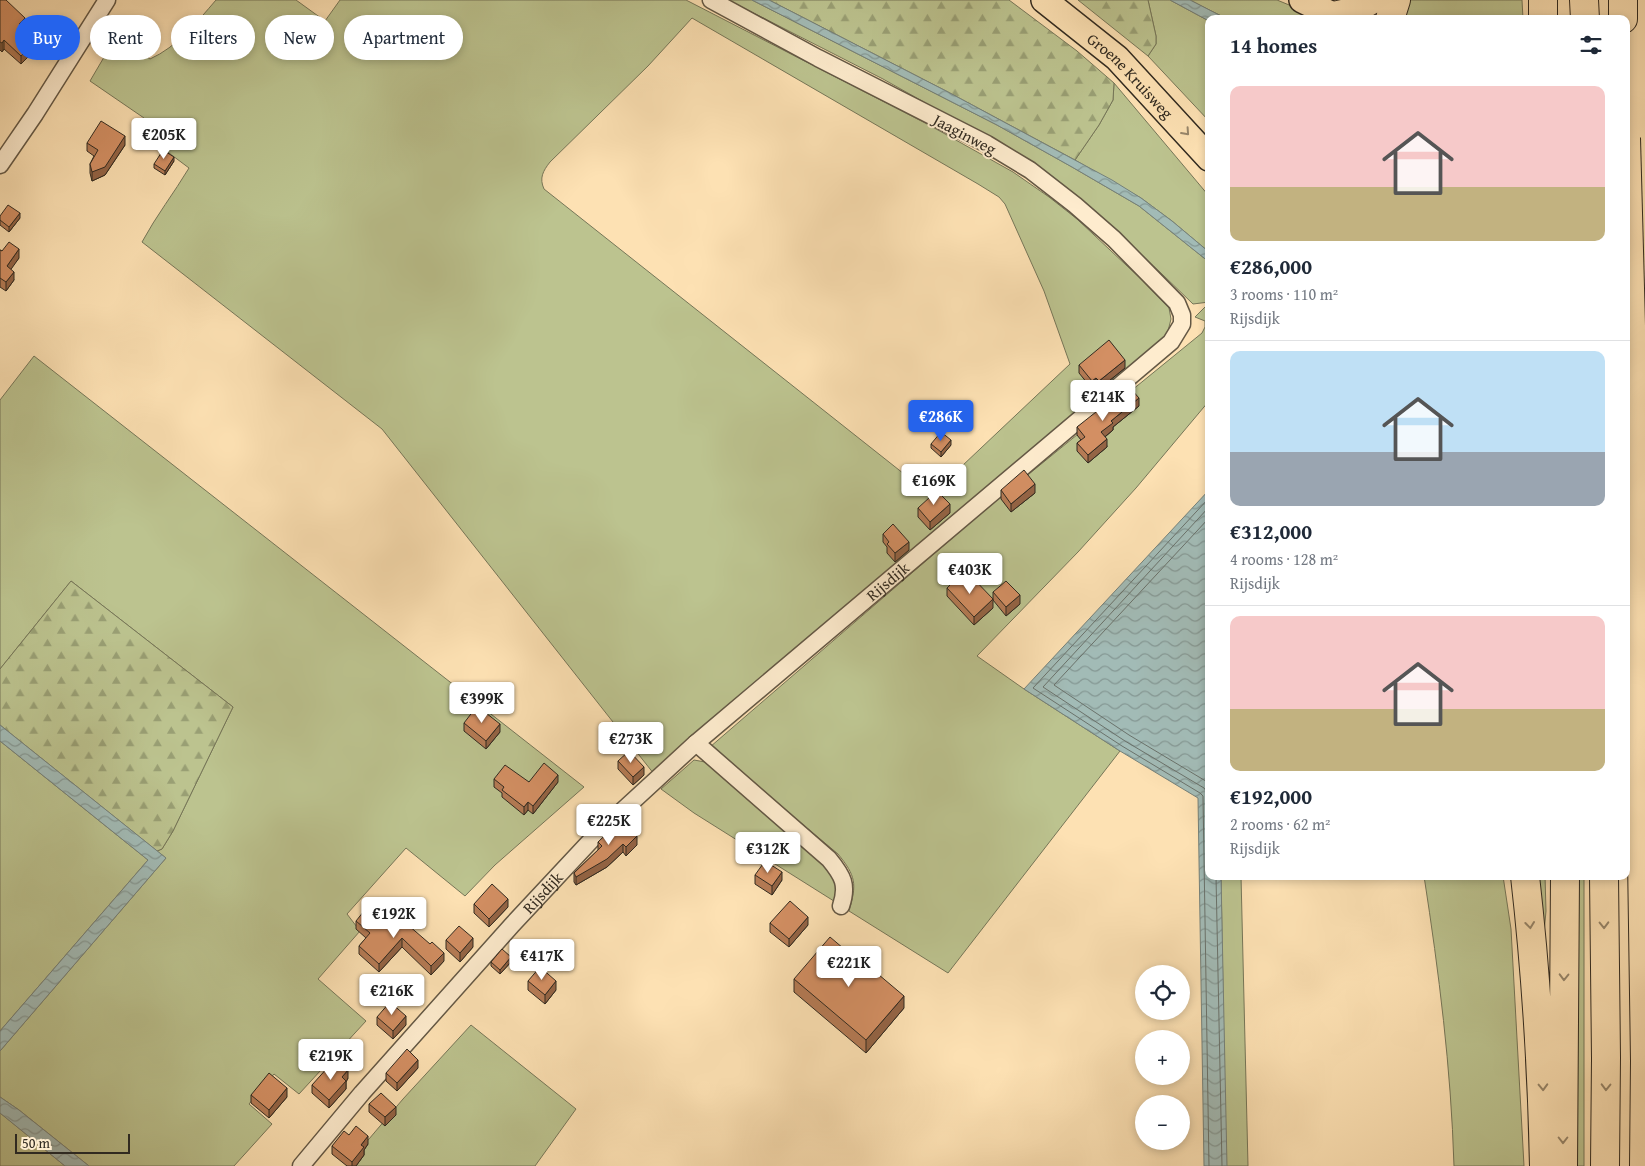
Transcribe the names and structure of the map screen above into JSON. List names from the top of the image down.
{
  "streets": {
    "main road": ["Groene Kruisweg"],
    "street": ["Jaaginweg", "Rijsdijk"]
  },
  "crossings": [
    ["Jaaginweg", "Rijsdijk"]
  ],
  "one_way": ["Groene Kruisweg"],
  "scale_bar": "50 m",
  "page": {
    "chip": [
      "Buy",
      "Rent",
      "Filters",
      "New",
      "Apartment"
    ],
    "heading": "14 homes",
    "list": [
      {
        "name": "€286,000",
        "note": "3 rooms · 110 m² · Rijsdijk"
      },
      {
        "name": "€312,000",
        "note": "4 rooms · 128 m² · Rijsdijk"
      },
      {
        "name": "€192,000",
        "note": "2 rooms · 62 m² · Rijsdijk"
      }
    ],
    "price": [
      "€205K",
      "€214K",
      "€286K",
      "€169K",
      "€403K",
      "€399K",
      "€273K",
      "€225K",
      "€312K",
      "€192K",
      "€417K",
      "€221K",
      "€216K",
      "€219K"
    ],
    "map_buttons": ["+", "−"],
    "scale": "50 m"
  }
}
